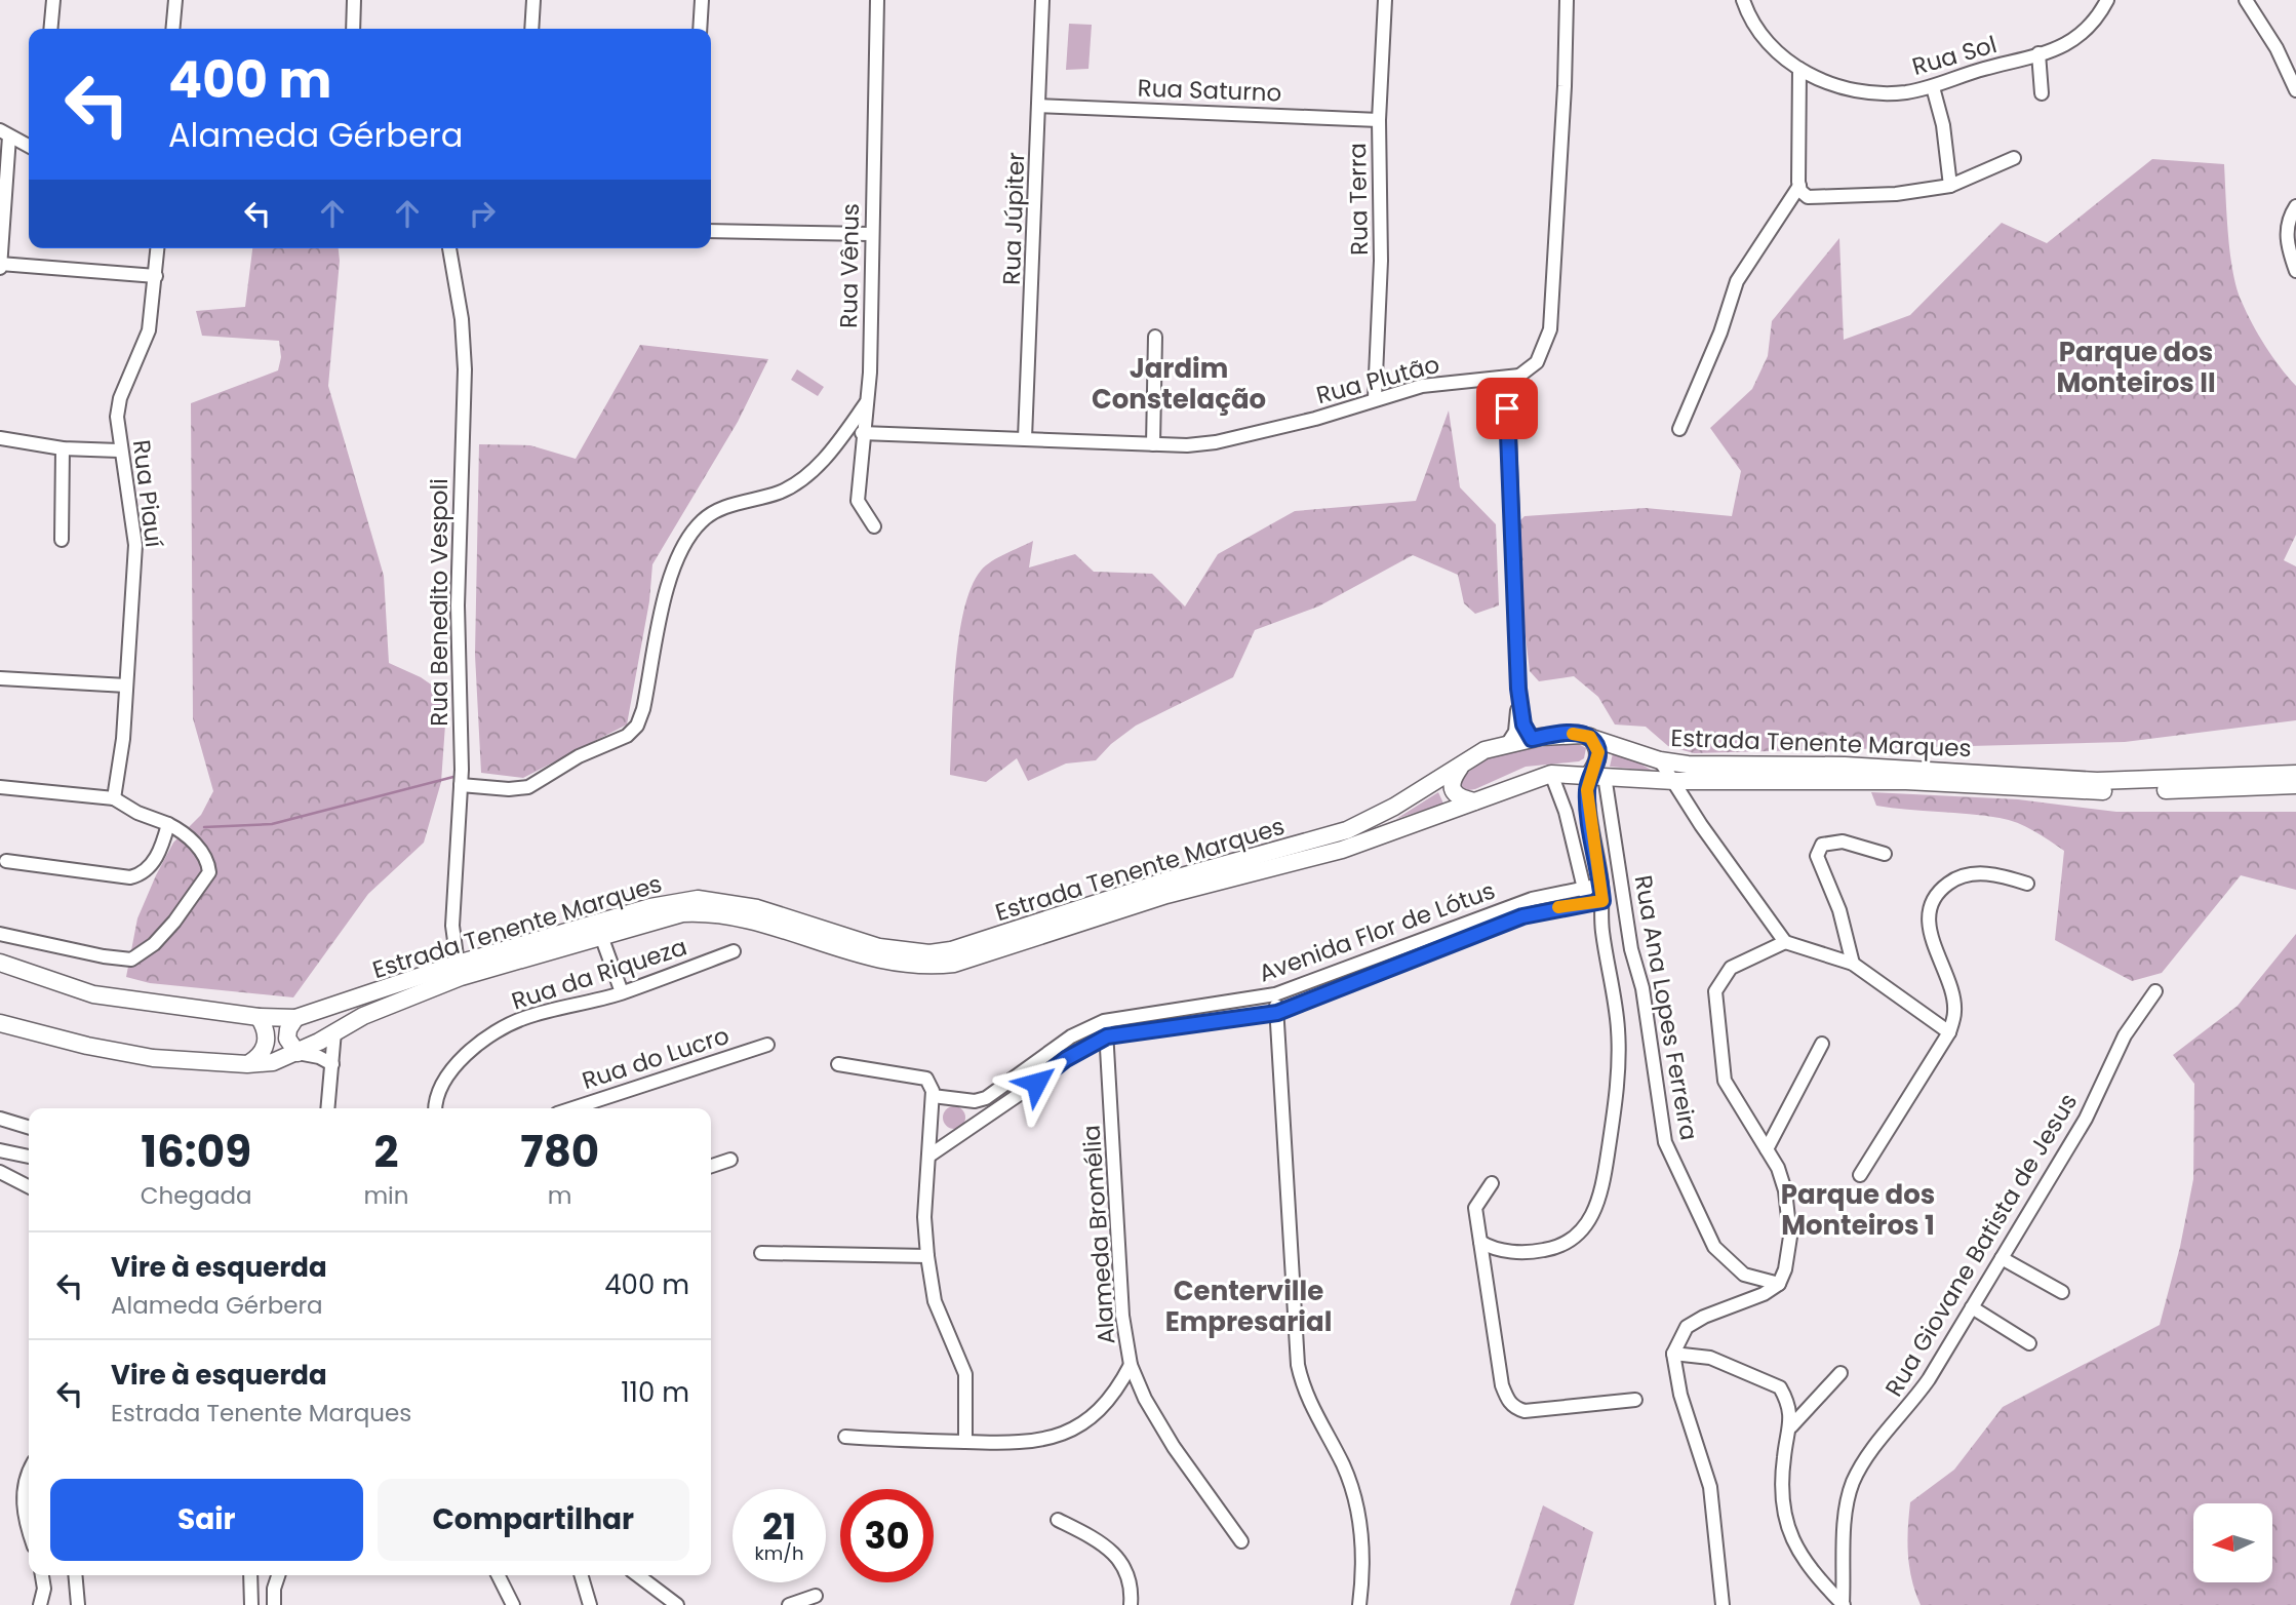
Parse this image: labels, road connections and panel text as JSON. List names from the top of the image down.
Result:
{
  "streets": {
    "main road": ["Estrada Tenente Marques"],
    "street": [
      "Rua Sol",
      "Rua Saturno",
      "Rua Terra",
      "Rua Júpiter",
      "Rua Vênus",
      "Rua Plutão",
      "Rua Piauí",
      "Rua Benedito Vespoli",
      "Avenida Flor de Lótus",
      "Rua da Riqueza",
      "Rua Ana Lopes Ferreira",
      "Rua do Lucro",
      "Alameda Bromélia",
      "Rua Giovane Batista de Jesus"
    ]
  },
  "crossings": [
    ["Rua Saturno", "Rua Terra"],
    ["Rua Saturno", "Rua Júpiter"],
    ["Rua Terra", "Rua Plutão"],
    ["Rua Júpiter", "Rua Plutão"],
    ["Rua Vênus", "Rua Plutão"],
    ["Rua Benedito Vespoli", "Estrada Tenente Marques"],
    ["Estrada Tenente Marques", "Rua Ana Lopes Ferreira"],
    ["Avenida Flor de Lótus", "Alameda Bromélia"]
  ],
  "districts": [
    "Parque dos Monteiros II",
    "Jardim Constelação",
    "Parque dos Monteiros 1",
    "Centerville Empresarial"
  ],
  "north": "left",
  "page": {
    "turn": ["400 m", "Alameda Gérbera"],
    "eta": [
      "16:09",
      "Chegada",
      "2",
      "min",
      "780",
      "m"
    ],
    "list": [
      {
        "name": "Vire à esquerda",
        "note": "Alameda Gérbera",
        "value": "400 m"
      },
      {
        "name": "Vire à esquerda",
        "note": "Estrada Tenente Marques",
        "value": "110 m"
      }
    ],
    "buttons": ["Sair", "Compartilhar"],
    "speed": "21 km/h",
    "limit": "30"
  }
}
